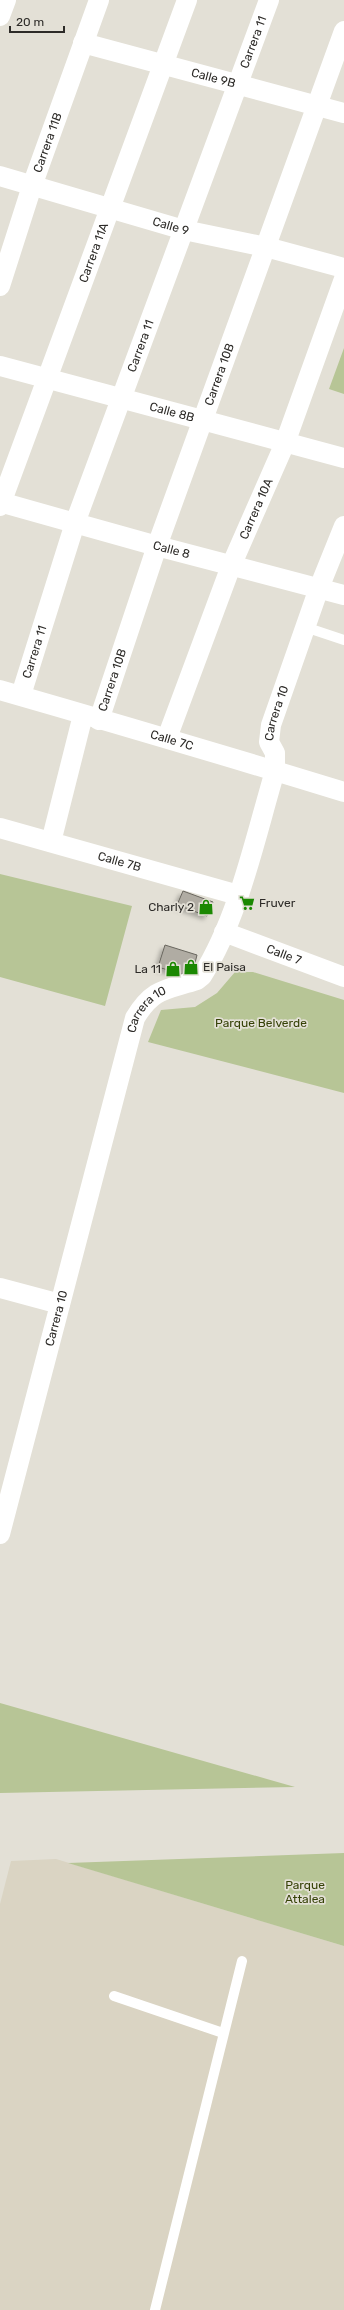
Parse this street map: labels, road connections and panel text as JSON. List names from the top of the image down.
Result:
{
  "streets": {
    "street": [
      "Carrera 11",
      "Calle 9B",
      "Carrera 11B",
      "Calle 9",
      "Carrera 11A",
      "Carrera 10B",
      "Calle 8B",
      "Carrera 10A",
      "Calle 8",
      "Carrera 10",
      "Calle 7C",
      "Calle 7B",
      "Calle 7"
    ]
  },
  "crossings": [
    ["Carrera 11", "Calle 9B"],
    ["Carrera 11", "Calle 9"],
    ["Carrera 11", "Calle 8B"],
    ["Carrera 11", "Calle 8"],
    ["Carrera 11", "Calle 7C"],
    ["Calle 9B", "Carrera 11B"],
    ["Calle 9B", "Carrera 11A"],
    ["Calle 9B", "Carrera 10B"],
    ["Carrera 11B", "Calle 9"],
    ["Calle 9", "Carrera 11A"],
    ["Calle 9", "Carrera 10B"],
    ["Carrera 11A", "Calle 8B"],
    ["Carrera 11A", "Calle 8"],
    ["Carrera 10B", "Calle 8B"],
    ["Carrera 10B", "Calle 8"],
    ["Carrera 10B", "Calle 7C"],
    ["Carrera 10B", "Calle 7B"],
    ["Calle 8B", "Carrera 10A"],
    ["Carrera 10A", "Calle 8"],
    ["Carrera 10A", "Calle 7C"],
    ["Calle 8", "Carrera 10"],
    ["Carrera 10", "Calle 7C"],
    ["Carrera 10", "Calle 7B"],
    ["Carrera 10", "Calle 7"]
  ],
  "parks": ["Parque Belverde", "Parque Attalea"],
  "places": {
    "supermarket": ["Fruver"],
    "shop": ["Charly 2", "El Paisa", "La 11"]
  },
  "scale_bar": "20 m"
}
